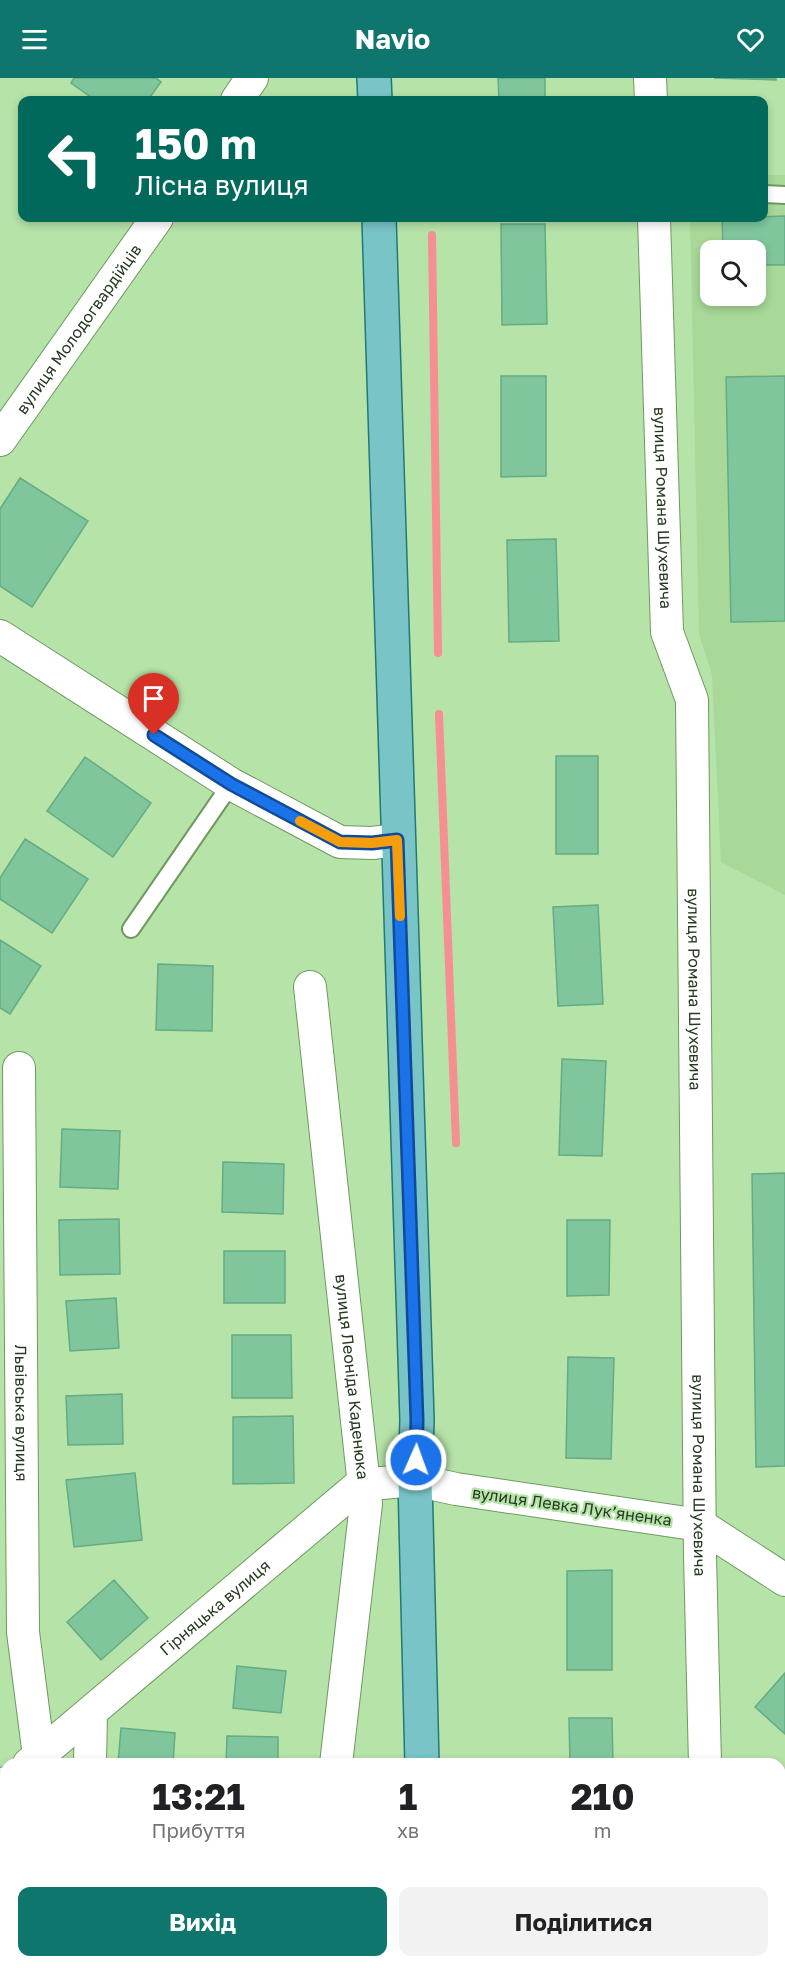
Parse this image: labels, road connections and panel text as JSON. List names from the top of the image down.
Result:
{
  "streets": {
    "street": [
      "вулиця Молодогвардійців",
      "вулиця Романа Шухевича",
      "вулиця Леоніда Каденюка",
      "Львівська вулиця",
      "вулиця Левка Лукʼяненка",
      "Гірняцька вулиця"
    ]
  },
  "crossings": [
    ["вулиця Романа Шухевича", "вулиця Левка Лукʼяненка"],
    ["вулиця Леоніда Каденюка", "Гірняцька вулиця"],
    ["вулиця Левка Лукʼяненка", "Гірняцька вулиця"]
  ],
  "page": {
    "header": "Navio",
    "turn": ["150 m", "Лісна вулиця"],
    "eta": [
      "13:21",
      "Прибуття",
      "1",
      "хв",
      "210",
      "m"
    ],
    "buttons": ["Вихід", "Поділитися"]
  }
}
